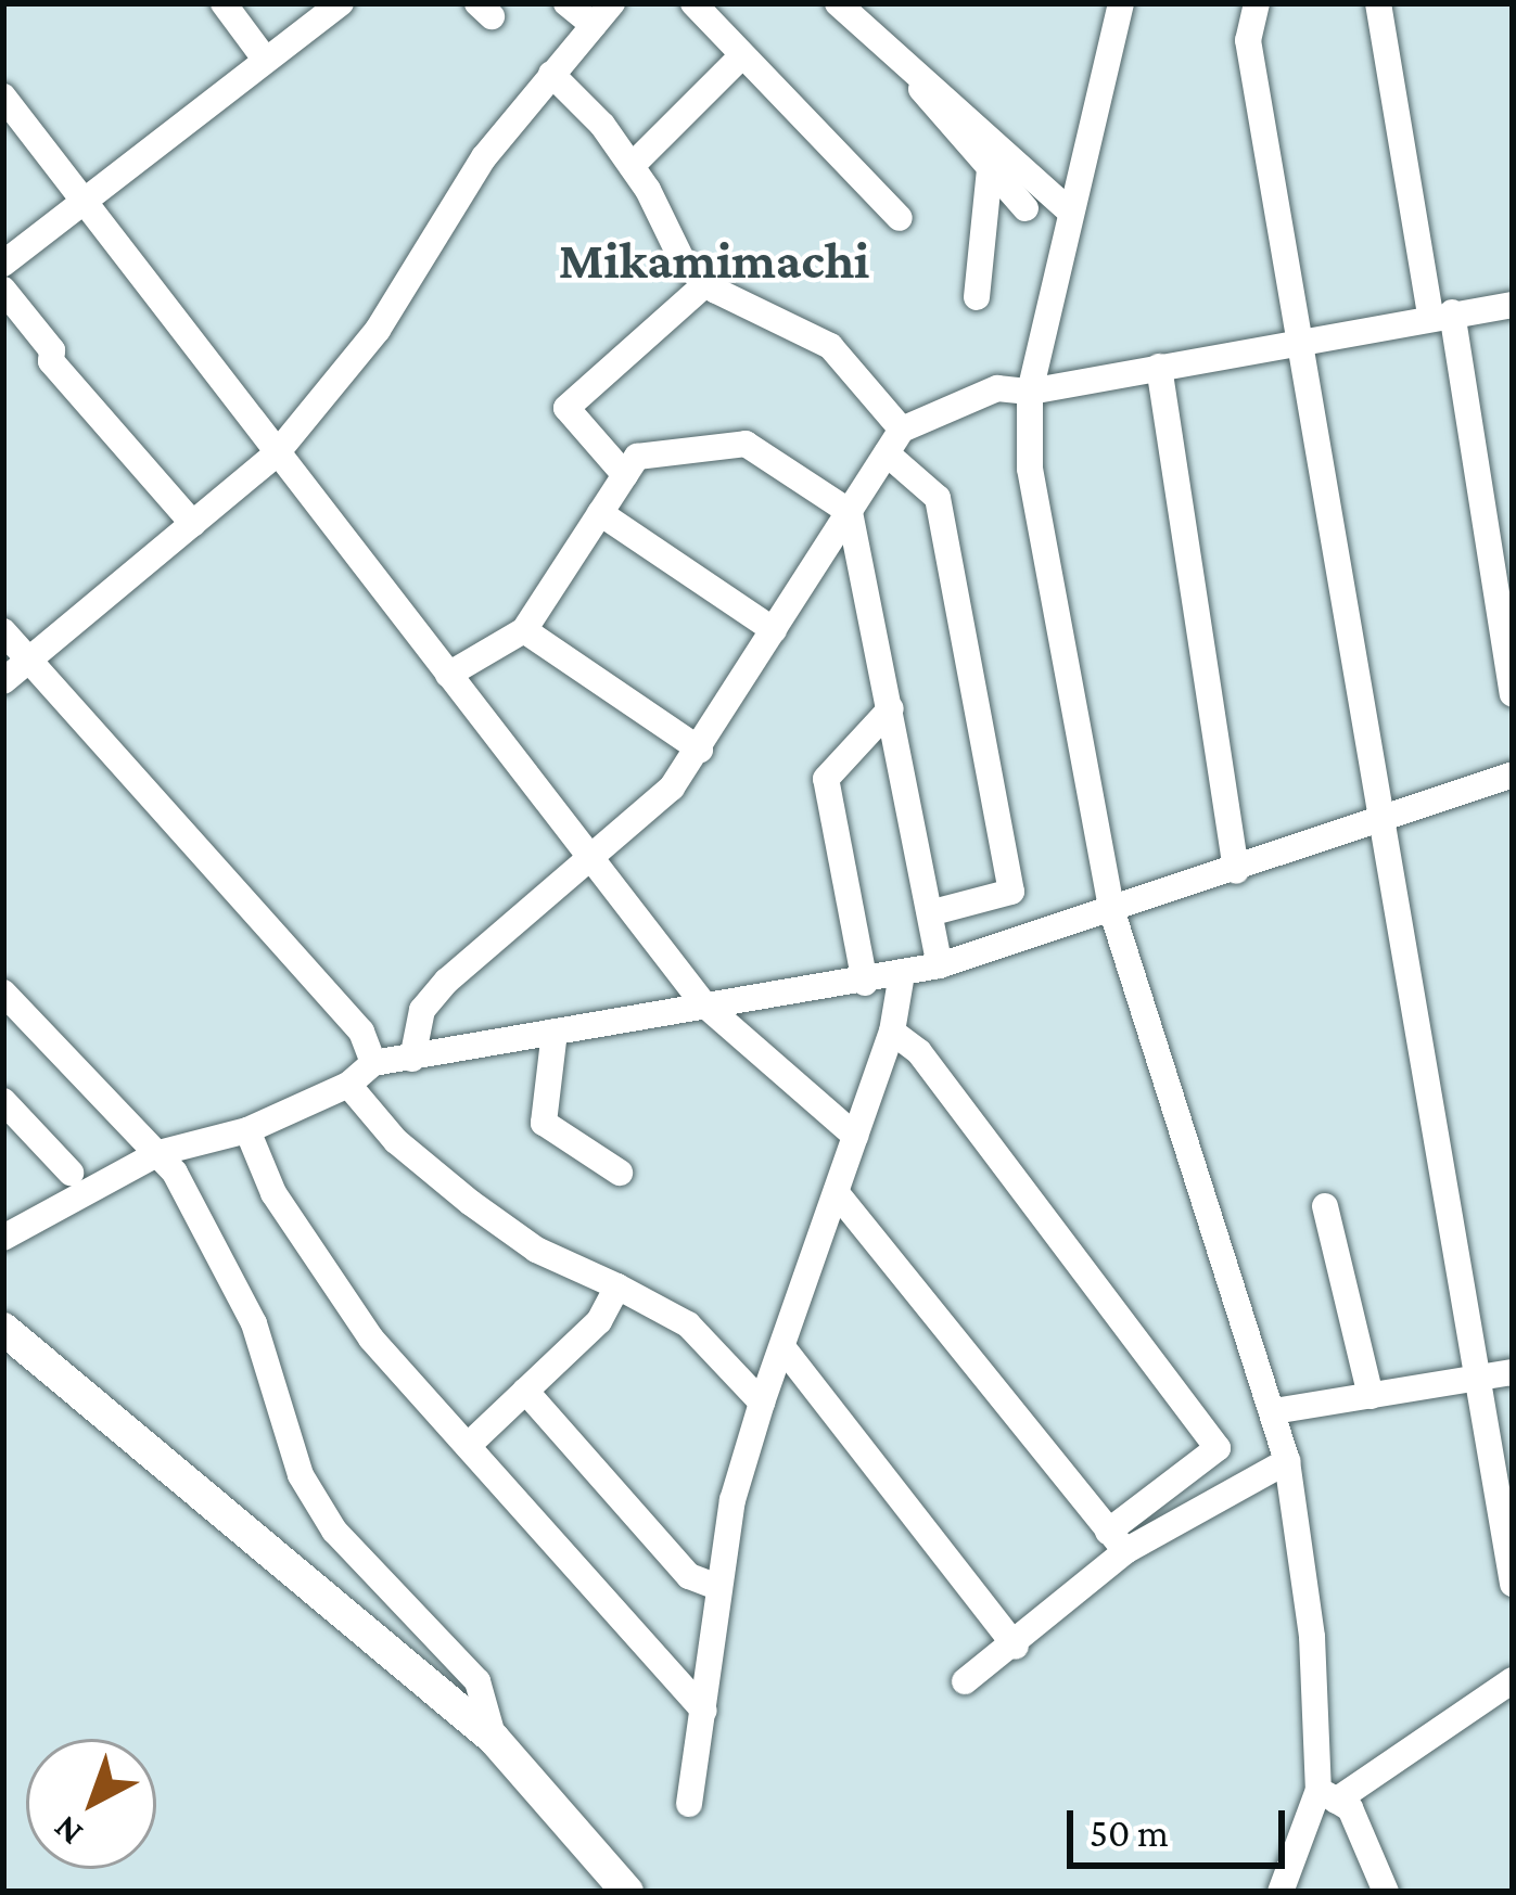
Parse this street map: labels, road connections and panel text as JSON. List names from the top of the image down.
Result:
{
  "districts": ["Mikamimachi"],
  "scale_bar": "50 m",
  "north": "bottom left"
}
